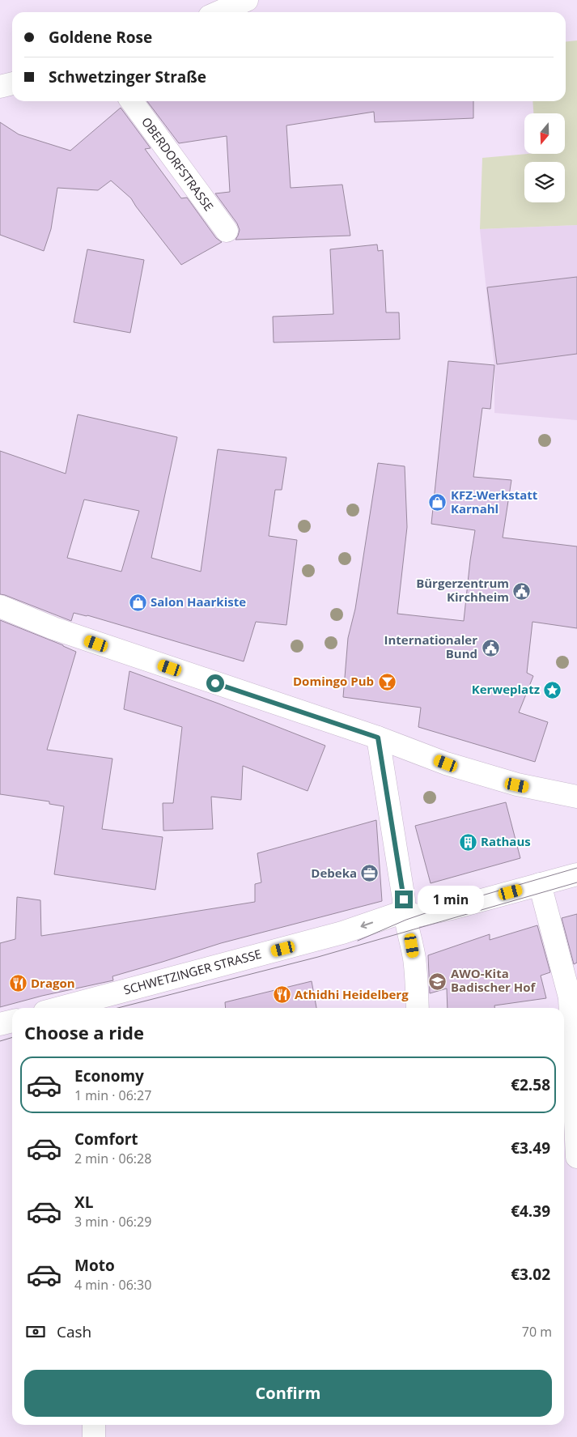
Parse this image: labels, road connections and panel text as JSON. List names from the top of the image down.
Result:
{
  "streets": {
    "street": ["OBERDORFSTRASSE", "SCHWETZINGER STRASSE"]
  },
  "one_way": ["SCHWETZINGER STRASSE"],
  "places": {
    "shop": ["KFZ-Werkstatt Karnahl", "Salon Haarkiste"],
    "public building": ["Bürgerzentrum Kirchheim", "Internationaler Bund"],
    "bar": ["Domingo Pub"],
    "place": ["Kerweplatz"],
    "building": ["Rathaus"],
    "office": ["Debeka"],
    "school or university": ["AWO-Kita Badischer Hof"],
    "restaurant": ["Dragon", "Athidhi Heidelberg"]
  },
  "north": "bottom",
  "page": {
    "banner": ["Goldene Rose", "Schwetzinger Straße"],
    "bubble": "1 min",
    "heading": "Choose a ride",
    "list": [
      {
        "name": "Economy",
        "note": "1 min · 06:27",
        "value": "€2.58"
      },
      {
        "name": "Comfort",
        "note": "2 min · 06:28",
        "value": "€3.49"
      },
      {
        "name": "XL",
        "note": "3 min · 06:29",
        "value": "€4.39"
      },
      {
        "name": "Moto",
        "note": "4 min · 06:30",
        "value": "€3.02"
      }
    ],
    "pay": ["Cash", "70 m"],
    "buttons": "Confirm"
  }
}
